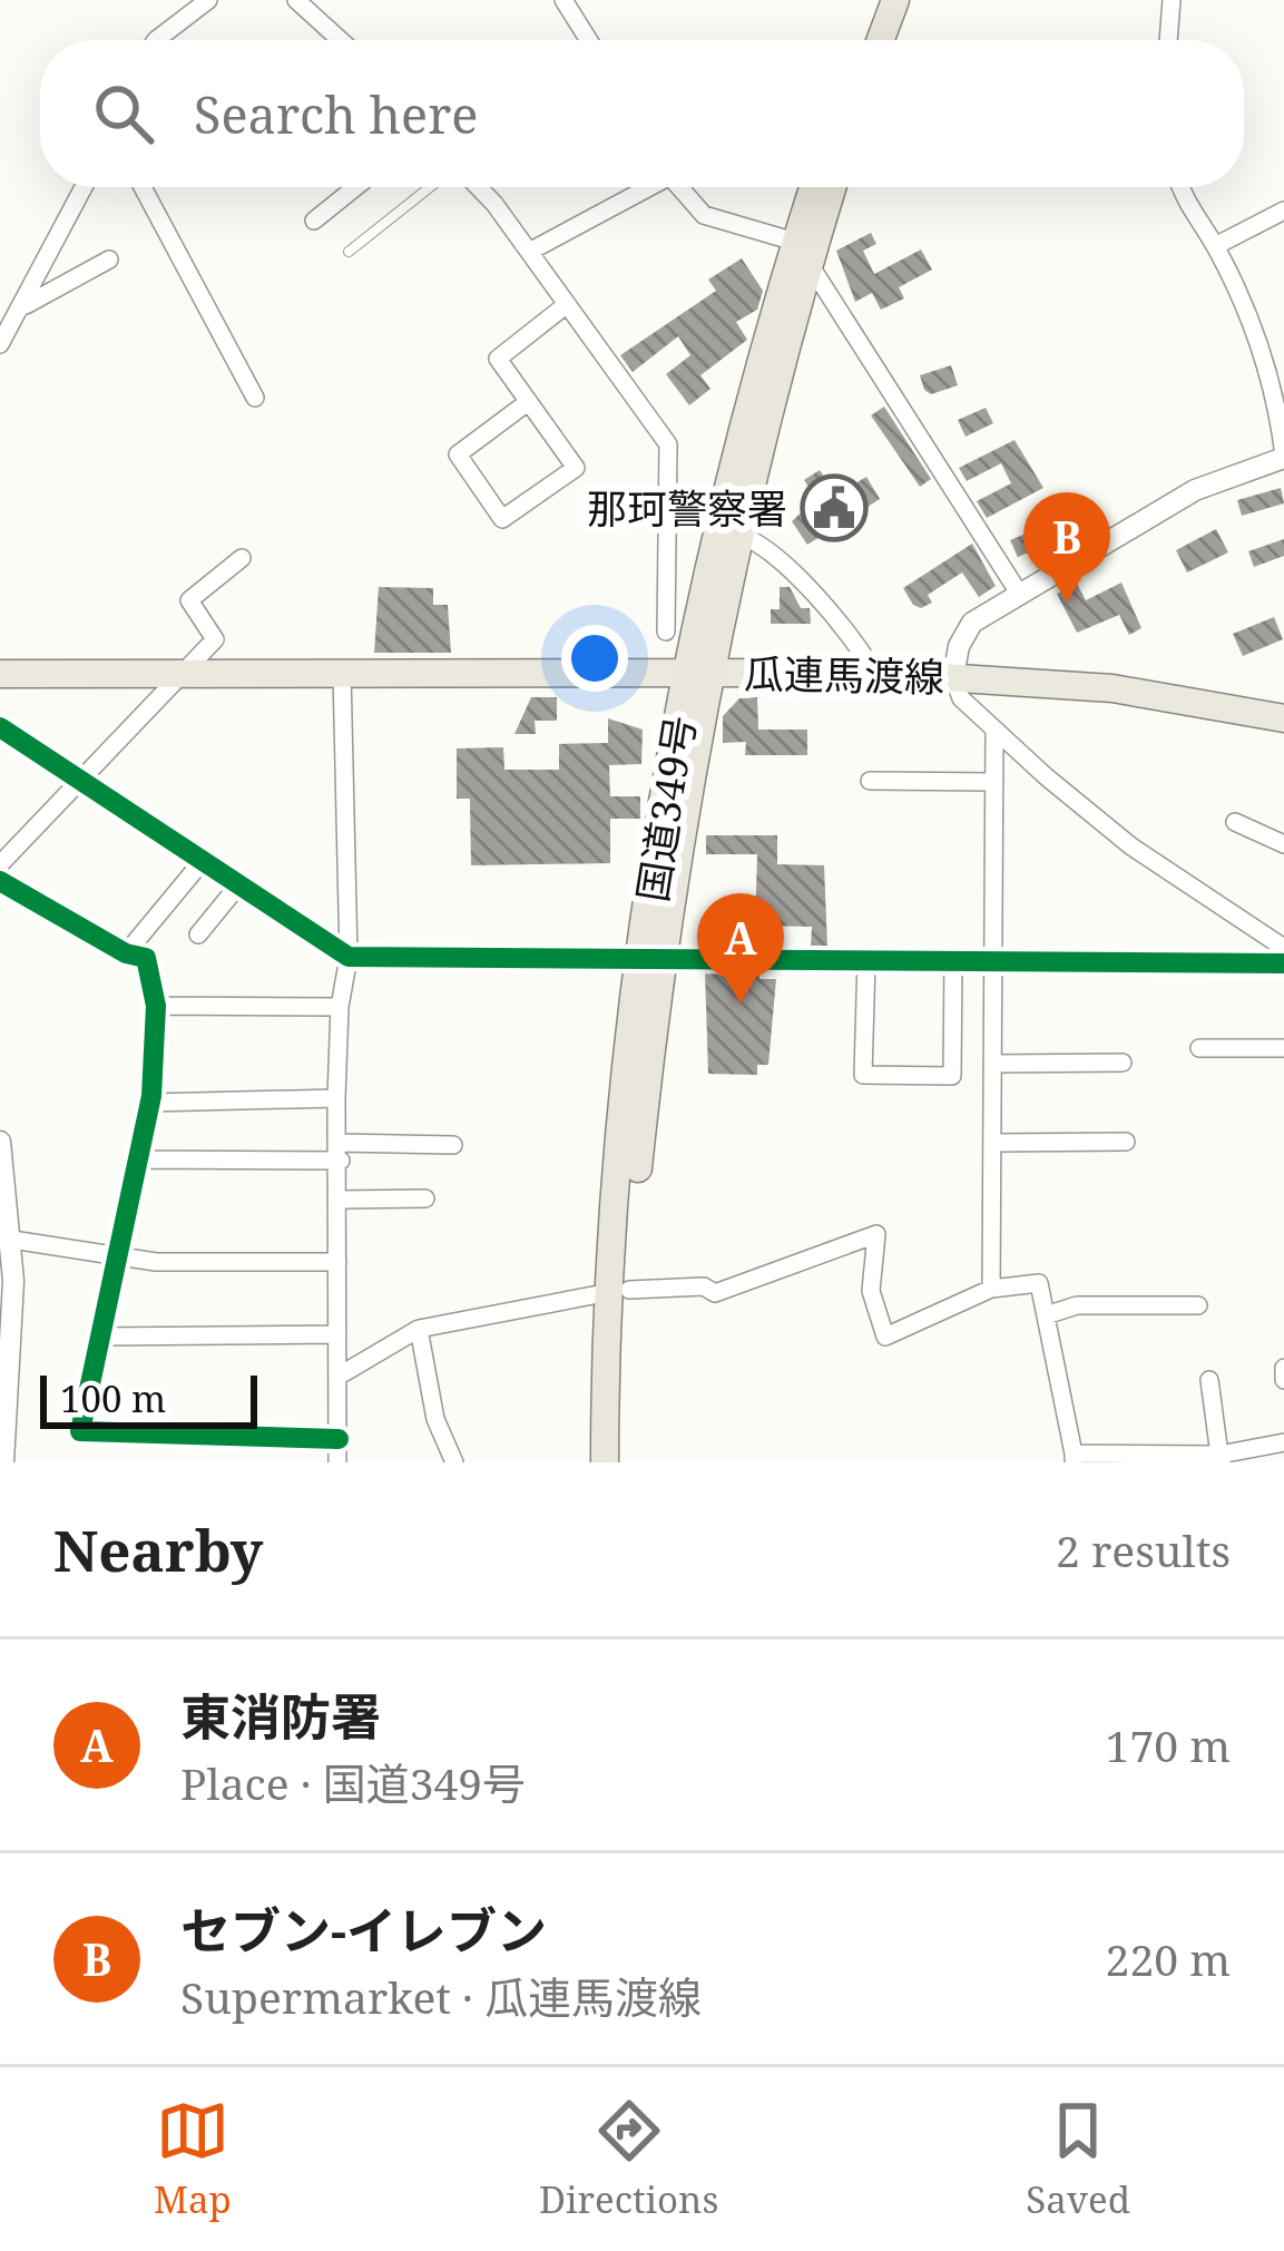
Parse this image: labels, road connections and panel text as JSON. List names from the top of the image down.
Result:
{
  "streets": {
    "highway": ["国道349号"],
    "main road": ["瓜連馬渡線"]
  },
  "crossings": [
    ["瓜連馬渡線", "国道349号"]
  ],
  "places": {
    "public building": ["那珂警察署"]
  },
  "scale_bar": "100 m",
  "page": {
    "search": "Search here",
    "pins": ["B", "A"],
    "scale": "100 m",
    "heading": ["Nearby", "2 results"],
    "list": [
      {
        "mark": "A",
        "name": "東消防署",
        "note": "Place · 国道349号",
        "value": "170 m"
      },
      {
        "mark": "B",
        "name": "セブン-イレブン",
        "note": "Supermarket · 瓜連馬渡線",
        "value": "220 m"
      }
    ],
    "nav": ["Map", "Directions", "Saved"]
  }
}
